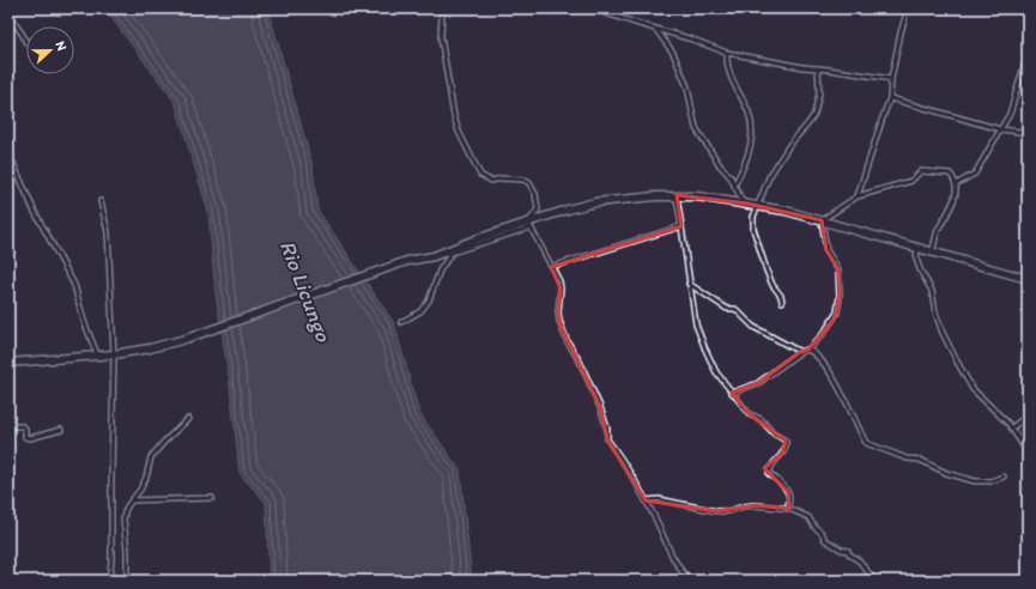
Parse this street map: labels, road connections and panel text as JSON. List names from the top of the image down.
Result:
{
  "water": ["Rio Licungo"],
  "north": "right"
}
